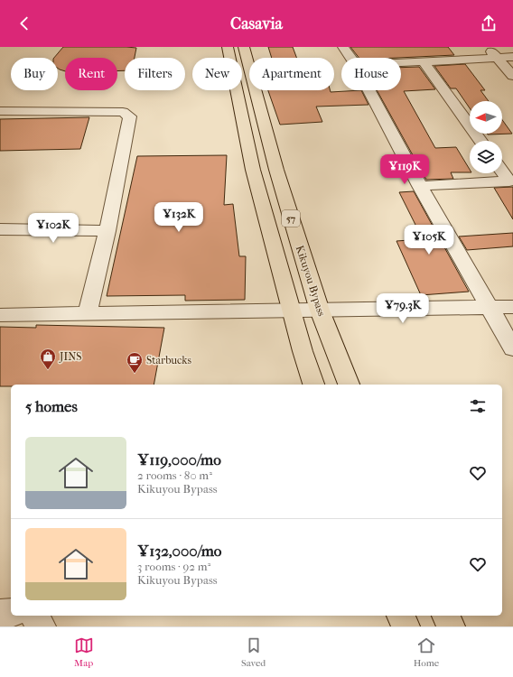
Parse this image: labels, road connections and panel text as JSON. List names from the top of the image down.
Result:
{
  "streets": {
    "highway": ["57", "Kikuyou Bypass"]
  },
  "places": {
    "shop": ["JINS"],
    "cafe": ["Starbucks"]
  },
  "north": "left",
  "page": {
    "header": "Casavia",
    "chip": [
      "Buy",
      "Rent",
      "Filters",
      "New",
      "Apartment",
      "House"
    ],
    "price": [
      "¥119K",
      "¥132K",
      "¥102K",
      "¥105K",
      "¥79.3K"
    ],
    "heading": "5 homes",
    "list": [
      {
        "name": "¥119,000/mo",
        "note": "2 rooms · 80 m² · Kikuyou Bypass"
      },
      {
        "name": "¥132,000/mo",
        "note": "3 rooms · 92 m² · Kikuyou Bypass"
      }
    ],
    "tabs": ["Map", "Saved", "Home"]
  }
}
